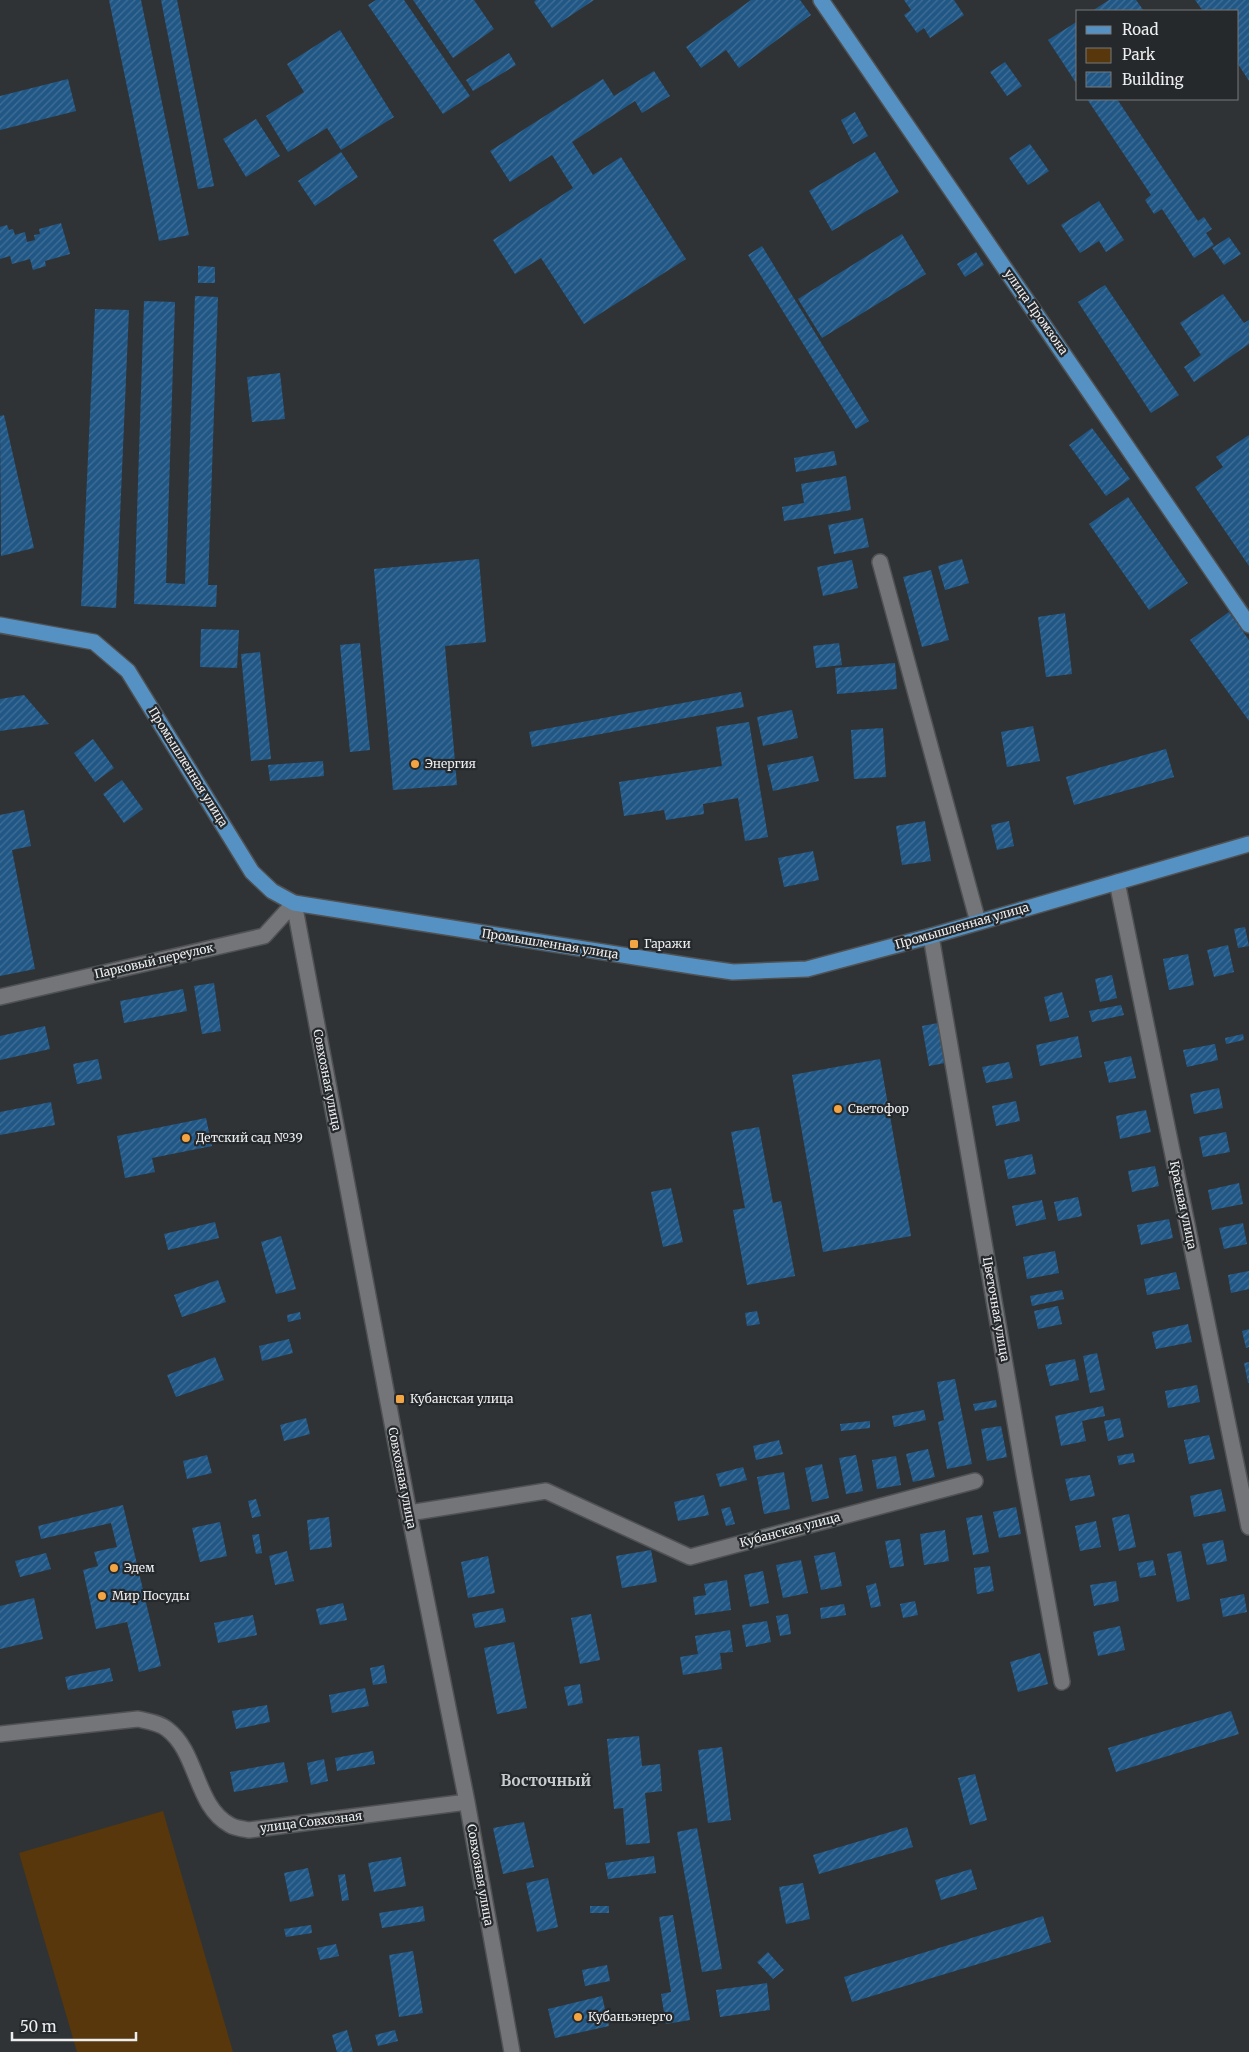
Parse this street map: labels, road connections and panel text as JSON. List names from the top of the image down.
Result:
{
  "streets": {
    "main road": ["улица Промзона", "Промышленная улица"],
    "street": [
      "Парковый переулок",
      "Совхозная улица",
      "Красная улица",
      "Цветочная улица",
      "Кубанская улица",
      "улица Совхозная"
    ]
  },
  "crossings": [
    ["Промышленная улица", "Парковый переулок"],
    ["Промышленная улица", "Совхозная улица"],
    ["Промышленная улица", "Красная улица"],
    ["Промышленная улица", "Цветочная улица"],
    ["Парковый переулок", "Совхозная улица"],
    ["Совхозная улица", "Кубанская улица"],
    ["Совхозная улица", "улица Совхозная"]
  ],
  "districts": ["Восточный"],
  "places": {
    "other": [
      "Энергия",
      "Светофор",
      "Детский сад №39",
      "Эдем",
      "Мир Посуды",
      "Кубаньэнерго"
    ],
    "transit": ["Гаражи", "Кубанская улица"]
  },
  "legend": ["Road", "Park", "Building"],
  "scale_bar": "50 m"
}
